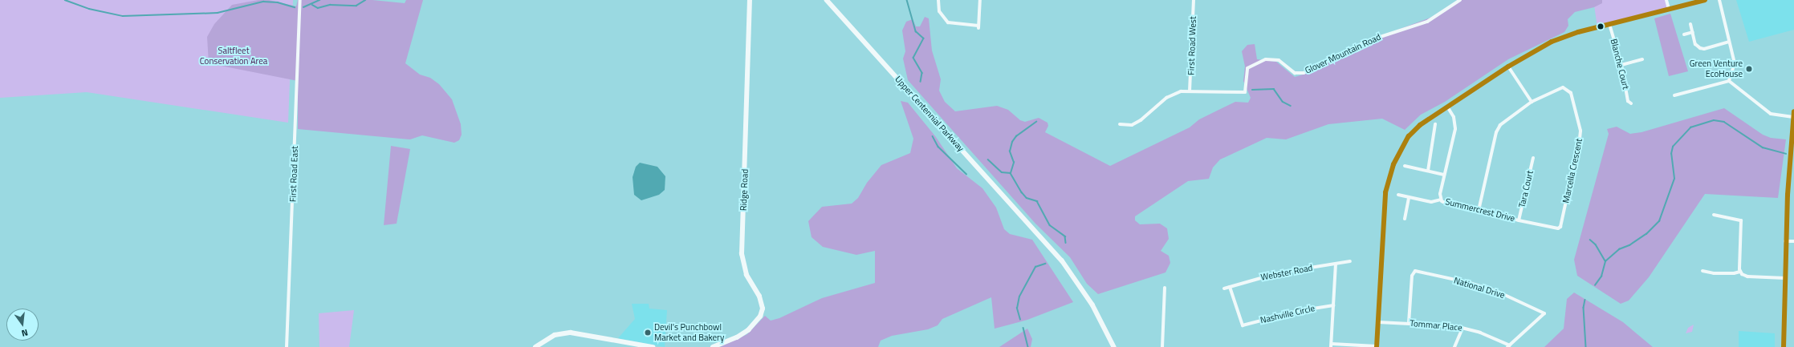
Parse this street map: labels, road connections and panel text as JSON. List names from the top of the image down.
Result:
{
  "streets": {
    "main road": ["Upper Centennial Parkway", "Ridge Road"],
    "street": [
      "First Road West",
      "Glover Mountain Road",
      "Blanche Court",
      "Marcella Crescent",
      "First Road East",
      "Tara Court",
      "Summercrest Drive",
      "Webster Road",
      "National Drive",
      "Nashville Circle",
      "Tommar Place"
    ]
  },
  "crossings": [
    ["First Road West", "Glover Mountain Road"],
    ["Marcella Crescent", "Summercrest Drive"],
    ["Tara Court", "Summercrest Drive"],
    ["Webster Road", "Nashville Circle"],
    ["National Drive", "Tommar Place"]
  ],
  "parks": ["Saltfleet Conservation Area"],
  "places": ["Green Venture EcoHouse", "Devil's Punchbowl Market and Bakery"],
  "north": "bottom"
}
